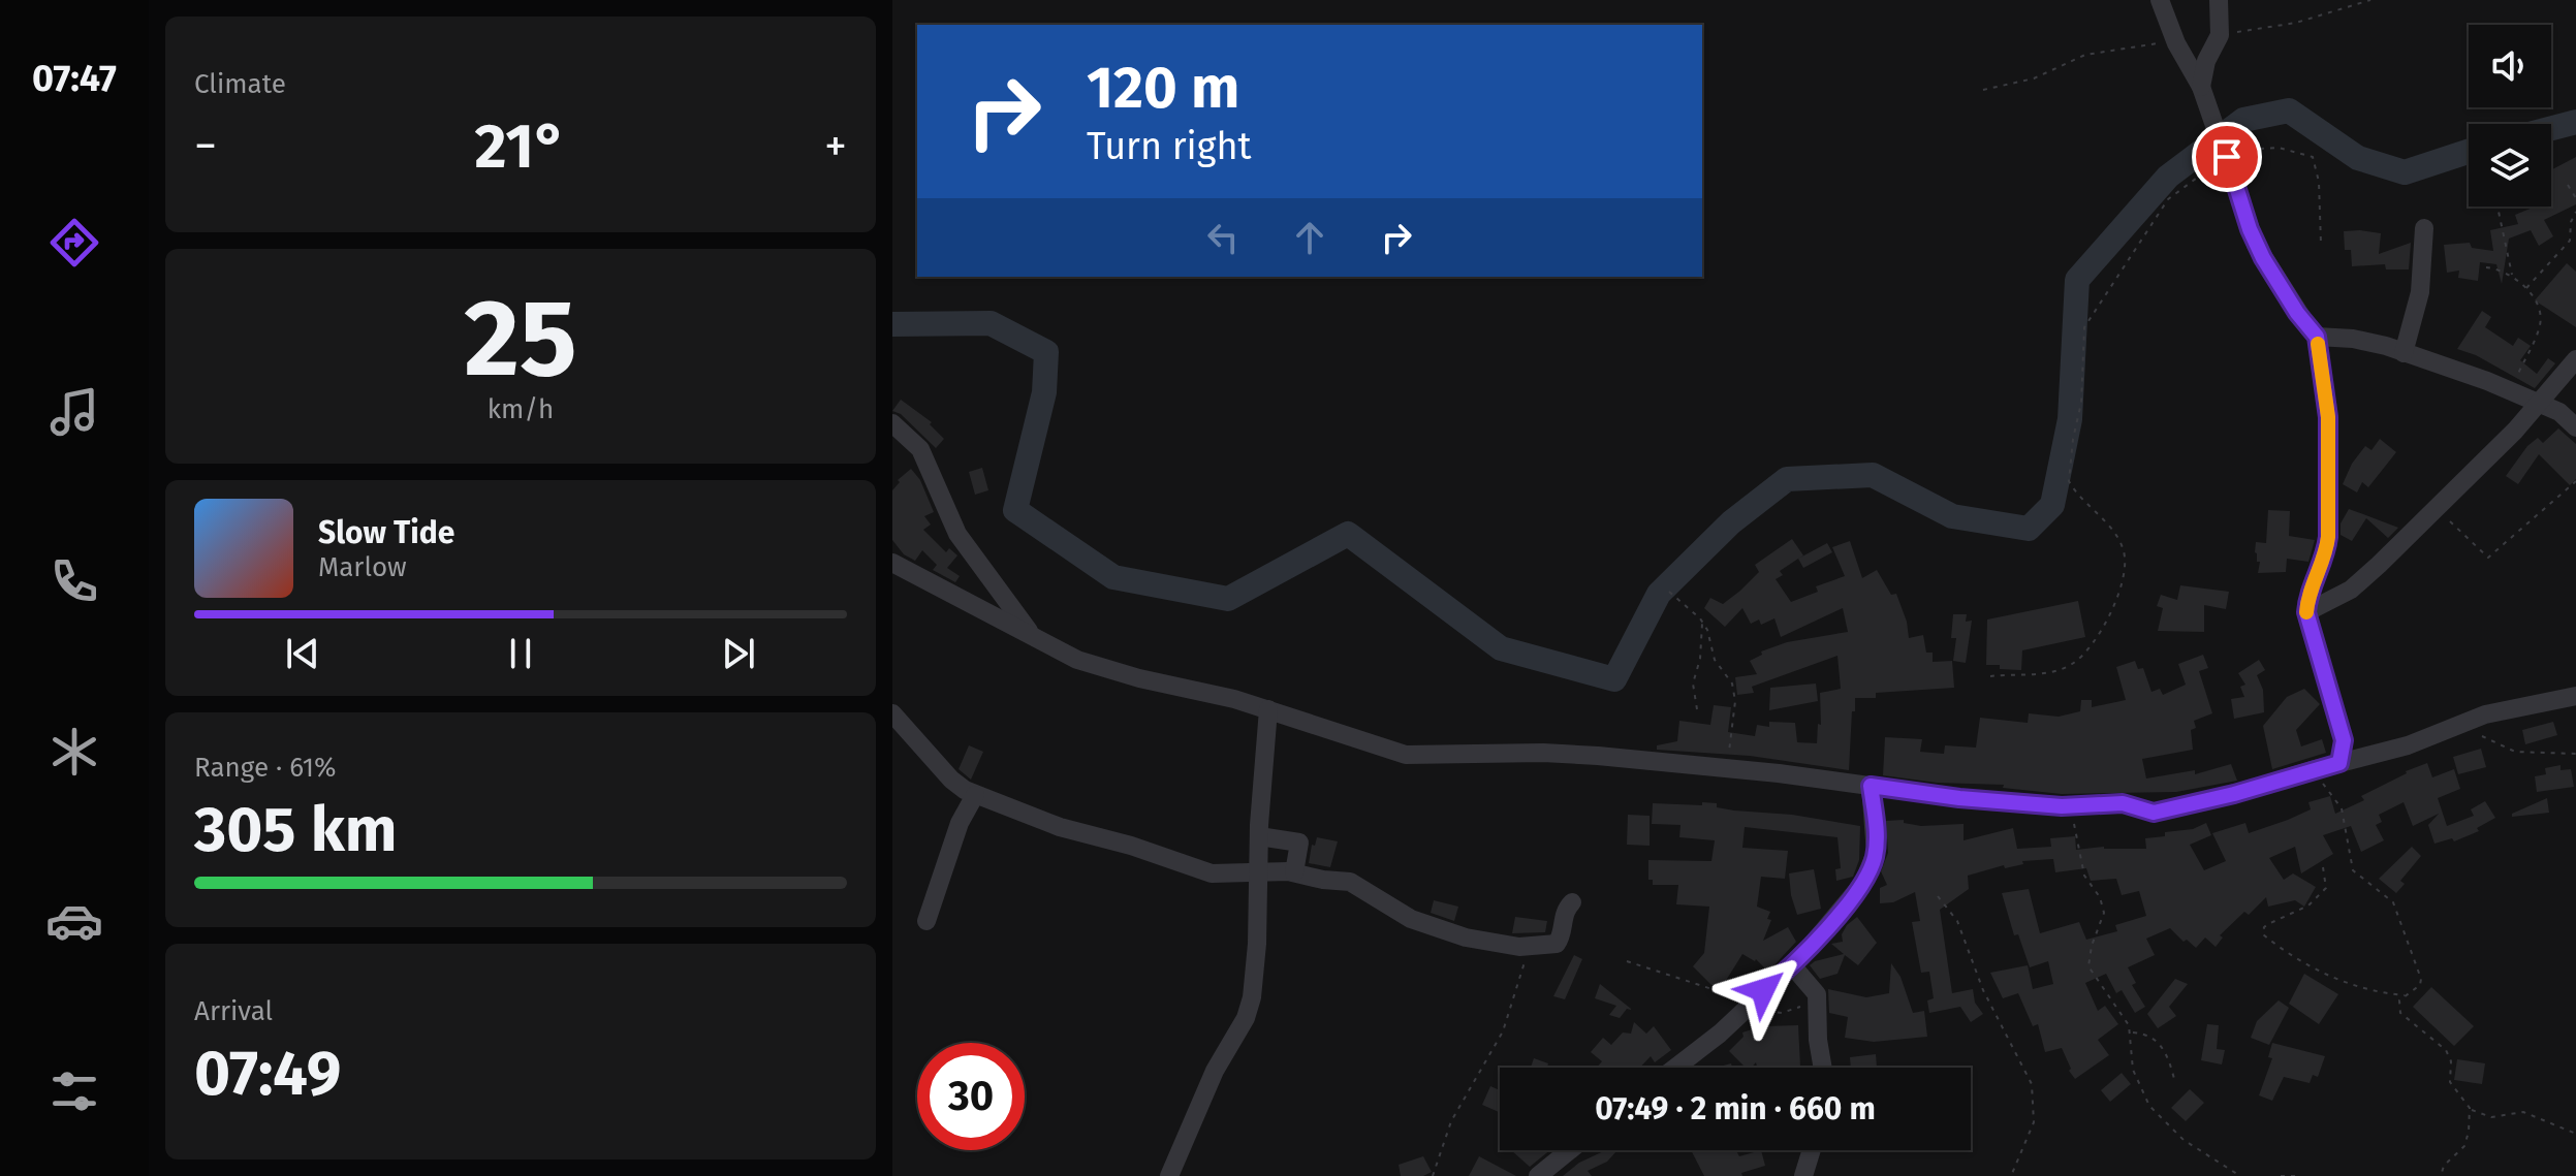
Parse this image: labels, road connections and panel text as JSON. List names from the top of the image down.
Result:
{
  "page": {
    "tabs": "07:47",
    "tile": [
      "Climate",
      ["25", "km/h"],
      ["Range · 61%", "305 km"],
      ["Arrival", "07:49"]
    ],
    "turn": ["120 m", "Turn right"],
    "heat": ["−", "21°", "+"],
    "song": ["Slow Tide", "Marlow"],
    "limit": "30",
    "trip": "07:49 · 2 min · 660 m"
  }
}
